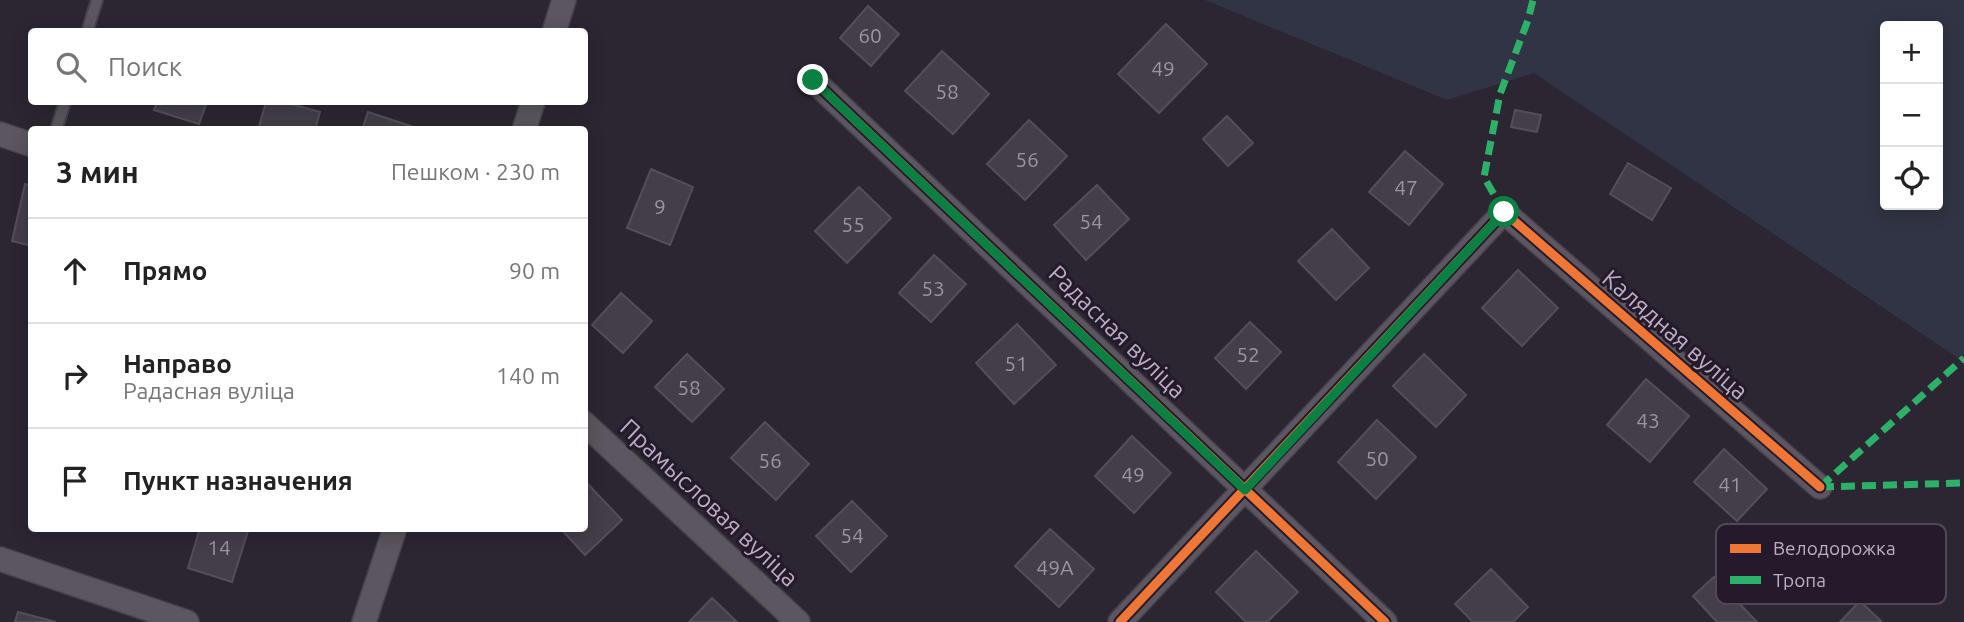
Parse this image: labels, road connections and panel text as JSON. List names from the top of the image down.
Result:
{
  "streets": {
    "street": ["Радасная вуліца", "Калядная вуліца", "Прамысловая вуліца"]
  },
  "crossings": [
    ["Радасная вуліца", "Калядная вуліца"]
  ],
  "house_numbers": [
    "60",
    "49",
    "58",
    "56",
    "47",
    "9",
    "54",
    "55",
    "53",
    "52",
    "51",
    "58",
    "43",
    "50",
    "56",
    "49",
    "41",
    "54",
    "14",
    "49А"
  ],
  "legend": ["Велодорожка", "Тропа"],
  "page": {
    "map_buttons": ["+", "−"],
    "search": "Поиск",
    "heading": ["3 мин", "Пешком · 230 m"],
    "list": [
      ["Прямо", "90 m"],
      ["Направо", "Радасная вуліца", "140 m"],
      "Пункт назначения"
    ]
  }
}
